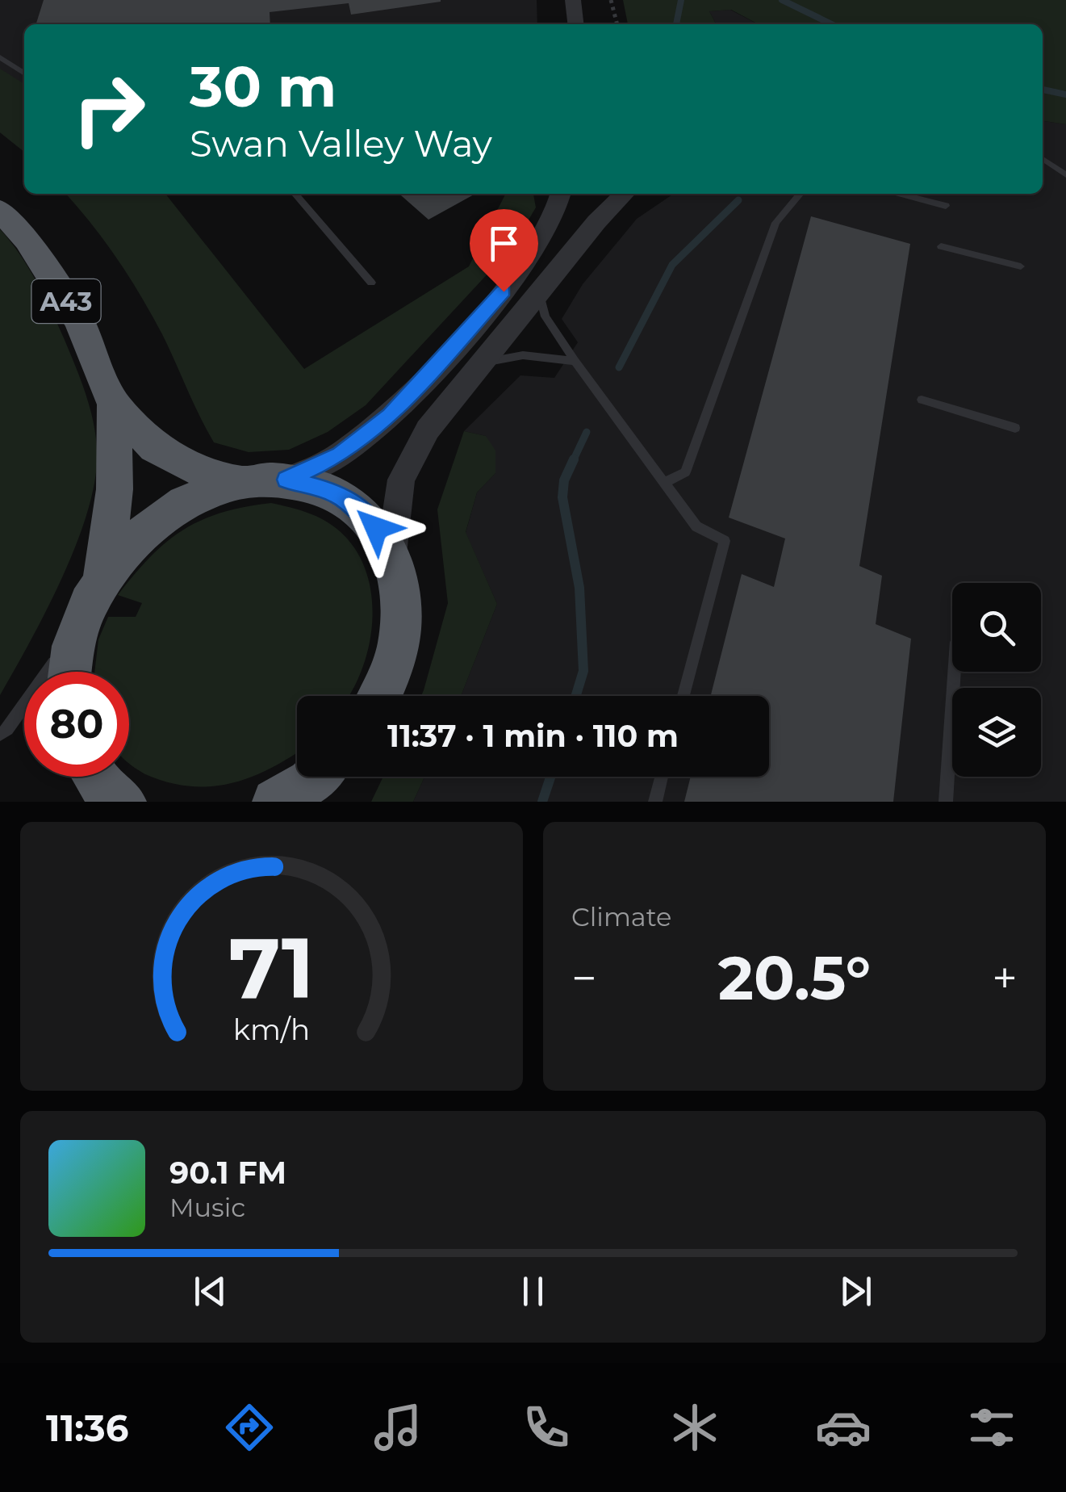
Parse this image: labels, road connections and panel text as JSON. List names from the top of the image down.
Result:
{
  "streets": {
    "highway": ["A43"]
  },
  "page": {
    "turn": ["30 m", "Swan Valley Way"],
    "limit": "80",
    "trip": "11:37 · 1 min · 110 m",
    "tile": "Climate",
    "heat": ["−", "20.5°", "+"],
    "song": ["90.1 FM", "Music"],
    "tabs": "11:36",
    "gauge": ["71", "km/h"]
  }
}
